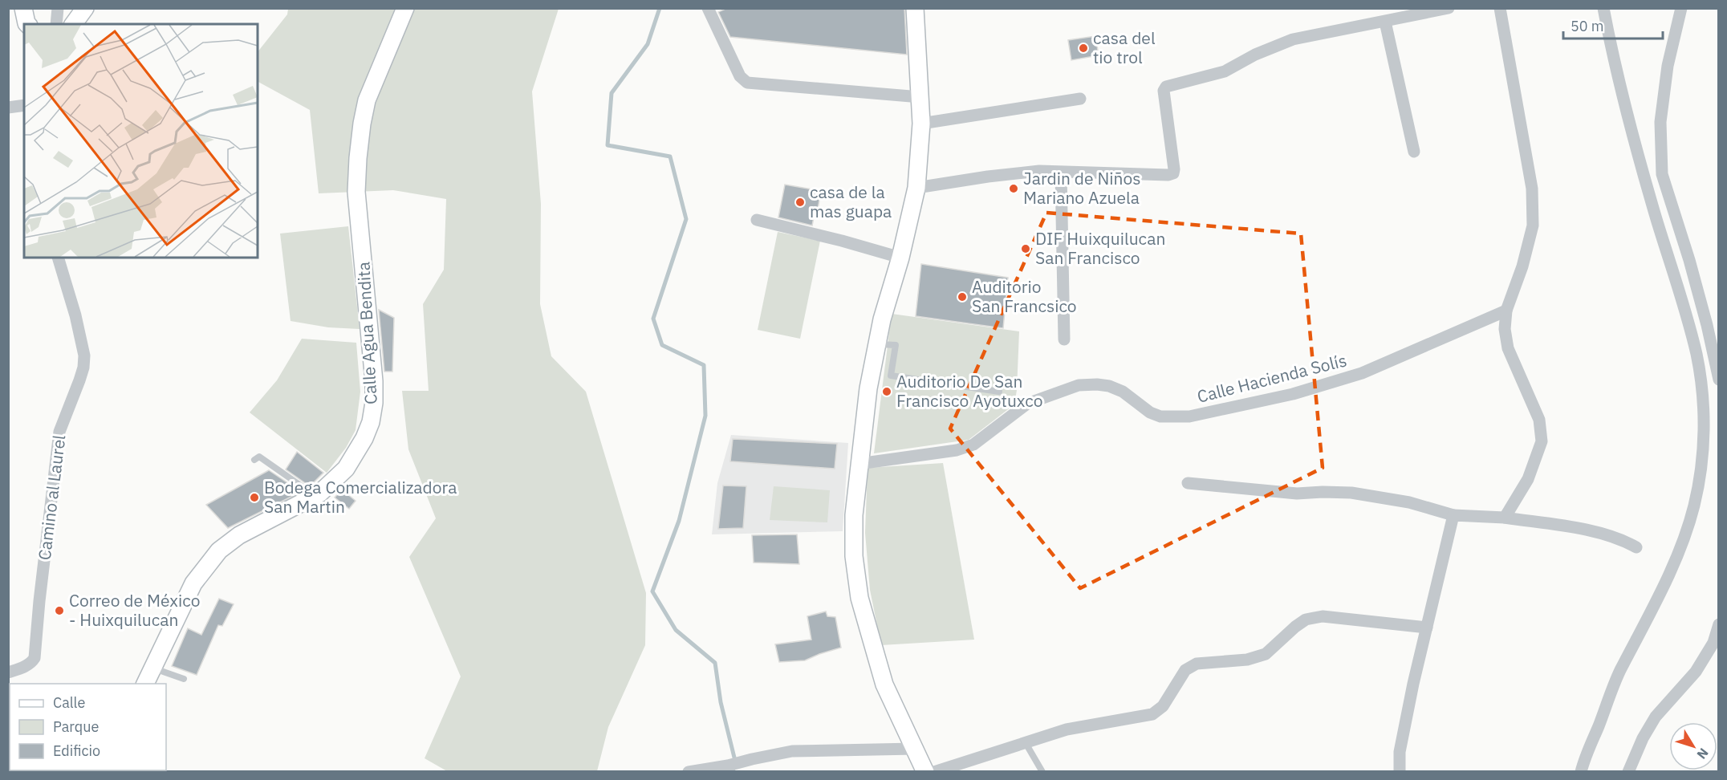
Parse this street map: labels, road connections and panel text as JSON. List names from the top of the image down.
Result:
{
  "streets": {
    "main road": ["Calle Agua Bendita"],
    "street": ["Calle Hacienda Solís", "Camino al Laurel"]
  },
  "places": [
    "casa del tio trol",
    "Jardin de Niños Mariano Azuela",
    "casa de la mas guapa",
    "DIF Huixquilucan San Francisco",
    "Auditorio San Francsico",
    "Auditorio De San Francisco Ayotuxco",
    "Bodega Comercializadora San Martin",
    "Correo de México - Huixquilucan"
  ],
  "legend": ["Calle", "Parque", "Edificio"],
  "scale_bar": "50 m",
  "north": "bottom right"
}
